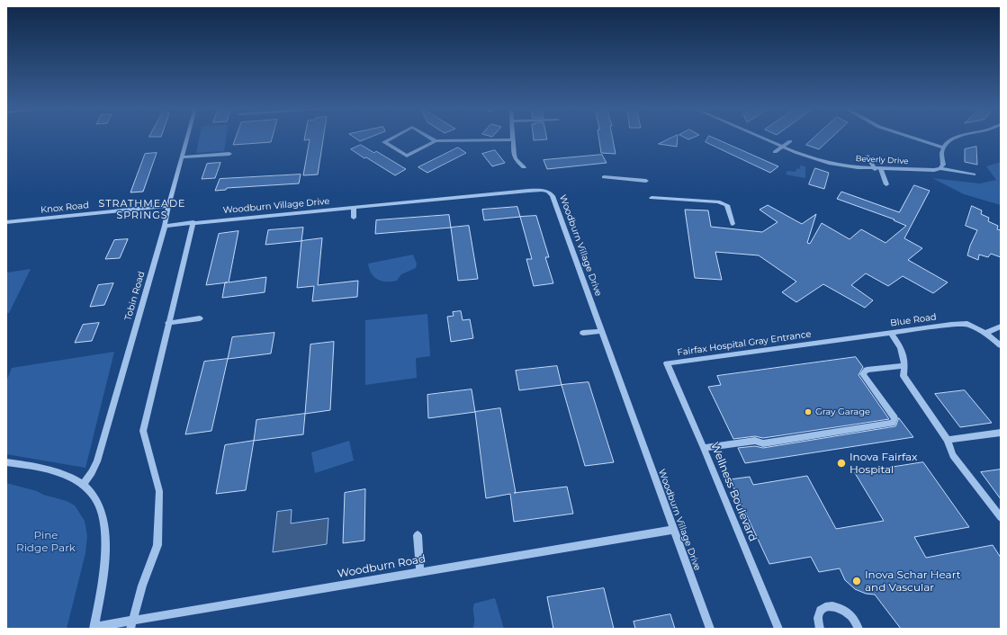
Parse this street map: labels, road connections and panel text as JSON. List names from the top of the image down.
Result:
{
  "streets": {
    "street": [
      "Beverly Drive",
      "Woodburn Village Drive",
      "Knox Road",
      "Tobin Road",
      "Blue Road",
      "Fairfax Hospital Gray Entrance",
      "Wellness Boulevard",
      "Woodburn Road"
    ]
  },
  "crossings": [
    ["Woodburn Village Drive", "Tobin Road"],
    ["Woodburn Village Drive", "Woodburn Road"],
    ["Knox Road", "Tobin Road"],
    ["Tobin Road", "Woodburn Road"],
    ["Blue Road", "Fairfax Hospital Gray Entrance"],
    ["Fairfax Hospital Gray Entrance", "Wellness Boulevard"]
  ],
  "districts": ["STRATHMEADE SPRINGS"],
  "parks": ["Pine Ridge Park"],
  "places": ["Gray Garage", "Inova Fairfax Hospital", "Inova Schar Heart and Vascular"]
}
